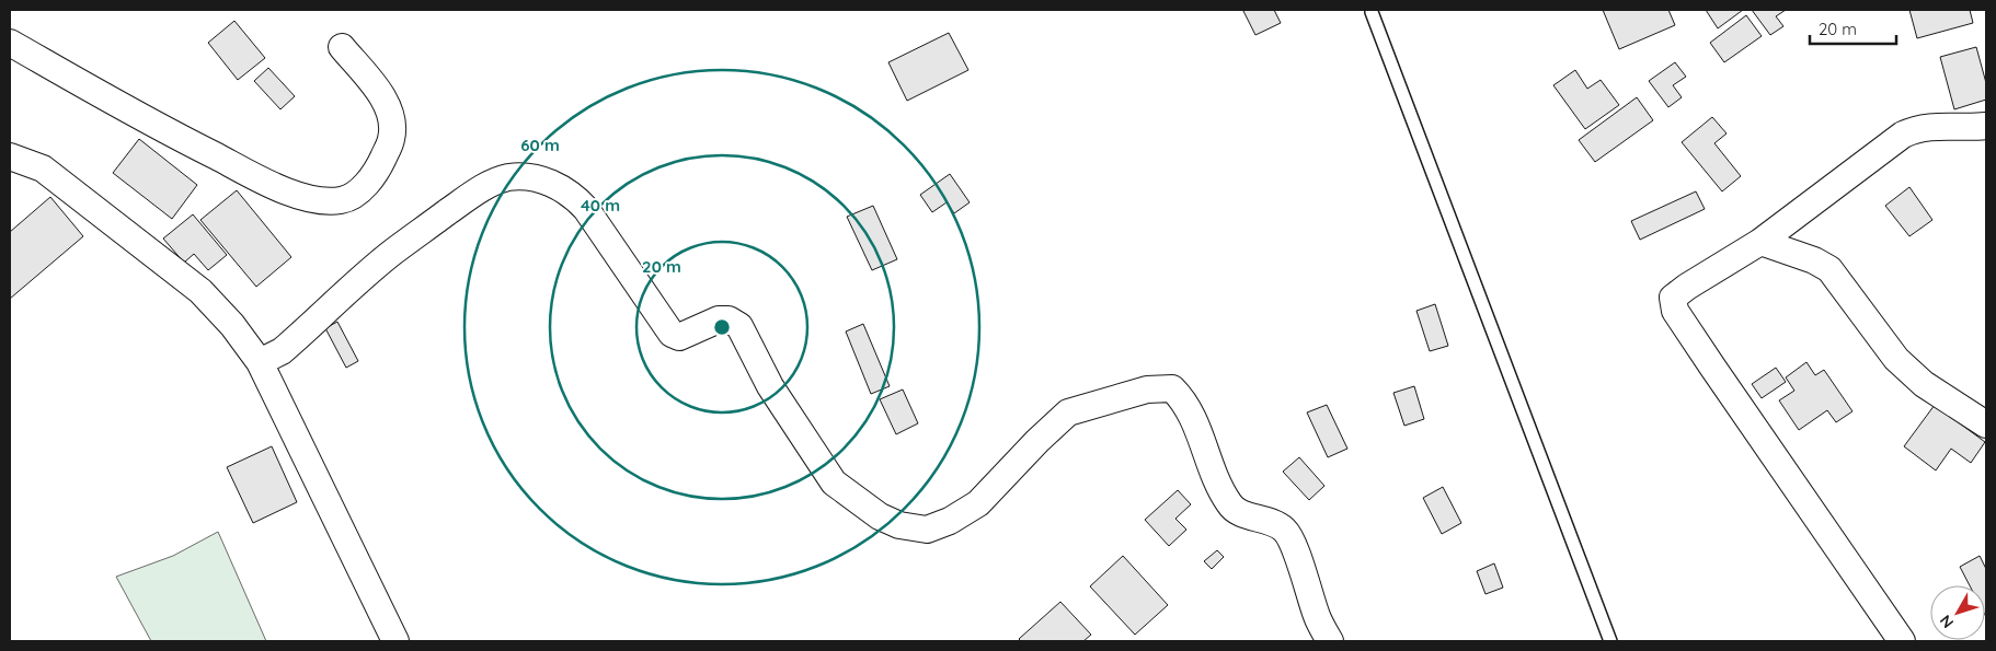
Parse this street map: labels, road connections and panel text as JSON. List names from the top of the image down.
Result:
{
  "scale_bar": "20 m",
  "north": "bottom left",
  "rings": ["60 m", "40 m", "20 m"]
}
